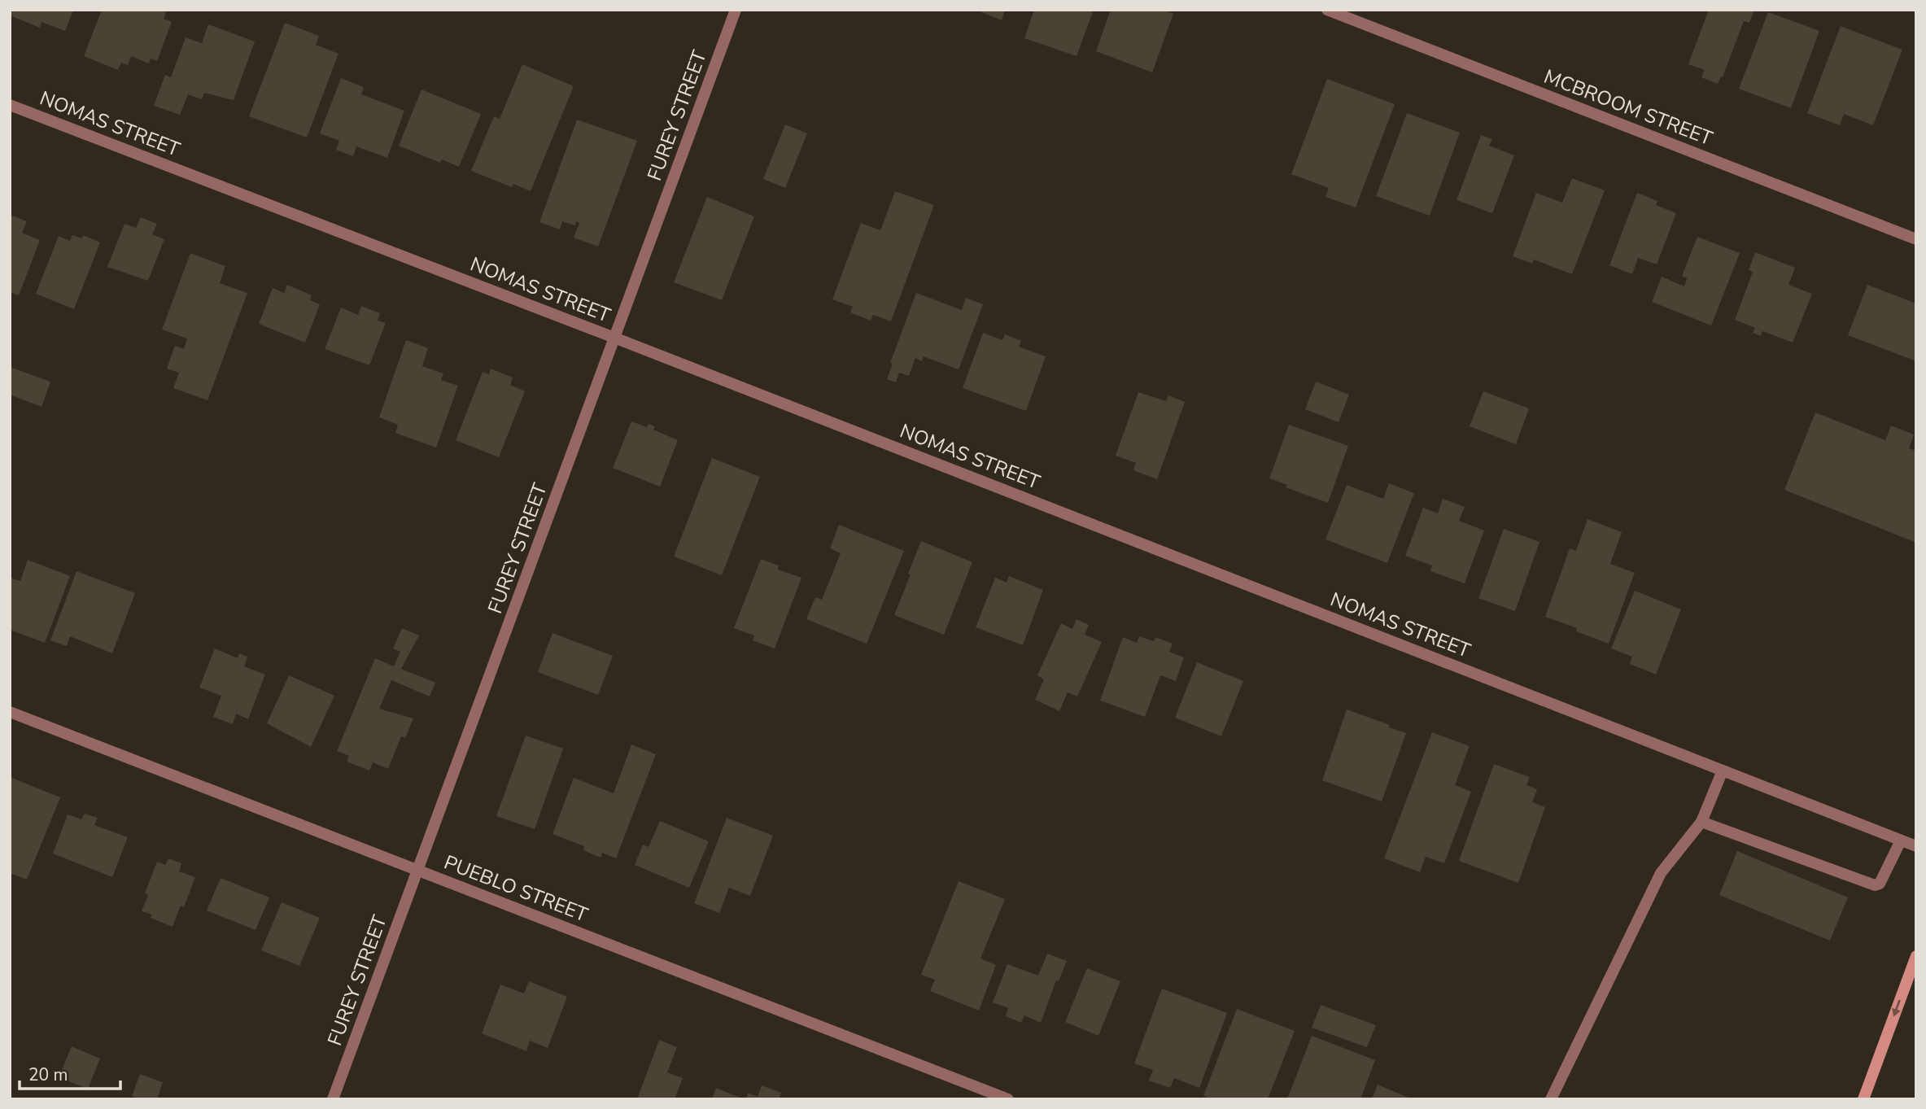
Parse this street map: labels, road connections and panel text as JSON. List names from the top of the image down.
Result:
{
  "streets": {
    "street": [
      "MCBROOM STREET",
      "FUREY STREET",
      "NOMAS STREET",
      "PUEBLO STREET"
    ]
  },
  "crossings": [
    ["FUREY STREET", "NOMAS STREET"],
    ["FUREY STREET", "PUEBLO STREET"]
  ],
  "scale_bar": "20 m"
}
